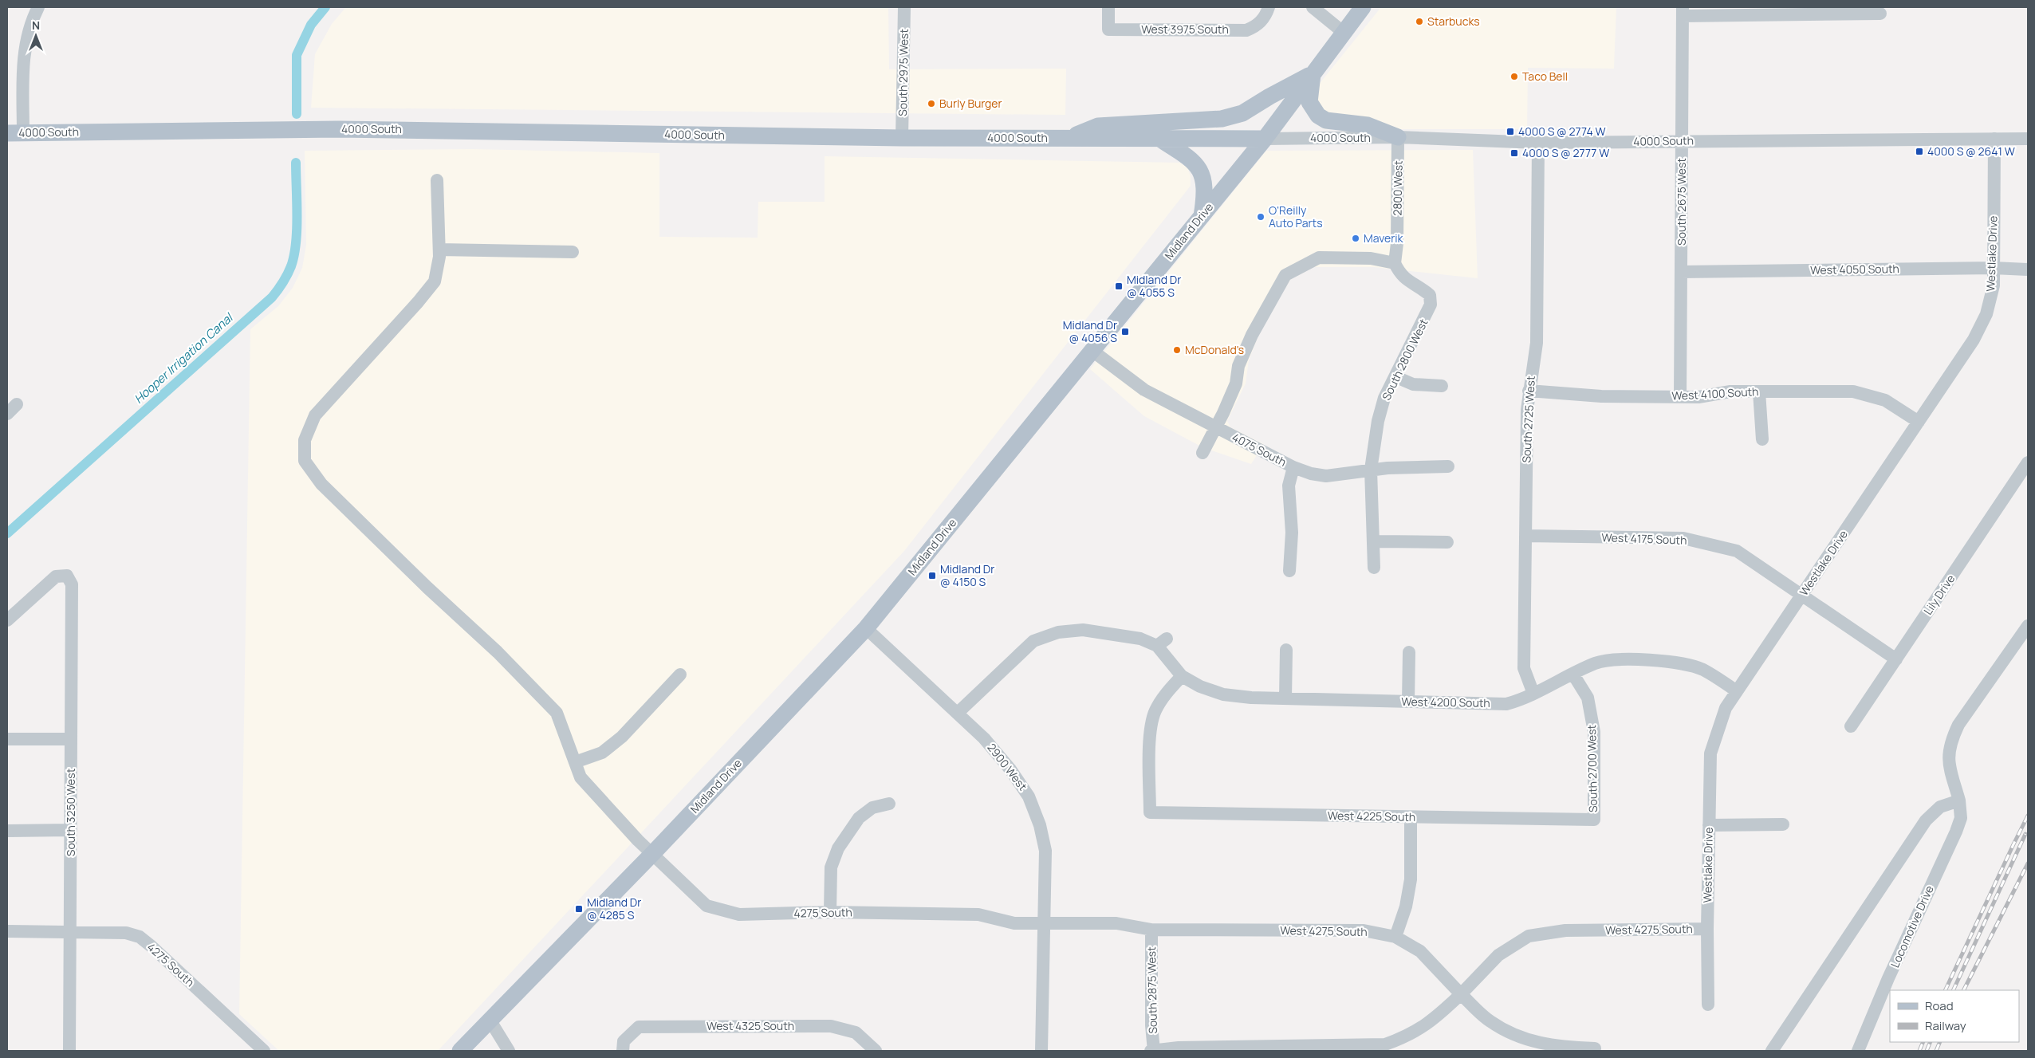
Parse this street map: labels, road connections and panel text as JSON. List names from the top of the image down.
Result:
{
  "streets": {
    "main road": ["4000 South", "Midland Drive"],
    "street": [
      "West 3975 South",
      "South 2975 West",
      "2800 West",
      "South 2675 West",
      "Westlake Drive",
      "West 4050 South",
      "South 2800 West",
      "West 4100 South",
      "South 2725 West",
      "4075 South",
      "West 4175 South",
      "Lily Drive",
      "West 4200 South",
      "2900 West",
      "South 2700 West",
      "South 3250 West",
      "West 4225 South",
      "4275 South",
      "Locomotive Drive",
      "West 4275 South",
      "South 2875 West",
      "West 4325 South"
    ]
  },
  "crossings": [
    ["South 2975 West", "4000 South"],
    ["4000 South", "2800 West"],
    ["4000 South", "South 2675 West"],
    ["4000 South", "Midland Drive"],
    ["4000 South", "Westlake Drive"],
    ["4000 South", "South 2725 West"],
    ["2800 West", "South 2800 West"],
    ["South 2675 West", "West 4050 South"],
    ["South 2675 West", "West 4100 South"],
    ["Midland Drive", "4075 South"],
    ["Midland Drive", "2900 West"],
    ["Midland Drive", "4275 South"],
    ["Westlake Drive", "West 4050 South"],
    ["Westlake Drive", "West 4100 South"],
    ["Westlake Drive", "West 4175 South"],
    ["Westlake Drive", "West 4200 South"],
    ["Westlake Drive", "West 4275 South"],
    ["South 2800 West", "4075 South"],
    ["West 4100 South", "South 2725 West"],
    ["South 2725 West", "West 4175 South"],
    ["South 2725 West", "West 4200 South"],
    ["West 4175 South", "Lily Drive"],
    ["West 4200 South", "2900 West"],
    ["West 4200 South", "South 2700 West"],
    ["West 4200 South", "West 4225 South"],
    ["2900 West", "West 4275 South"],
    ["South 2700 West", "West 4225 South"],
    ["South 3250 West", "4275 South"],
    ["4275 South", "West 4275 South"],
    ["West 4275 South", "South 2875 West"]
  ],
  "water": ["Hooper Irrigation Canal"],
  "places": {
    "other": [
      "Starbucks",
      "Taco Bell",
      "Burly Burger",
      "O'Reilly Auto Parts",
      "Maverik",
      "McDonald's"
    ],
    "transit": [
      "4000 S @ 2774 W",
      "4000 S @ 2641 W",
      "4000 S @ 2777 W",
      "Midland Dr @ 4055 S",
      "Midland Dr @ 4056 S",
      "Midland Dr @ 4150 S",
      "Midland Dr @ 4285 S"
    ]
  },
  "legend": ["Road", "Railway"],
  "north": "top"
}
